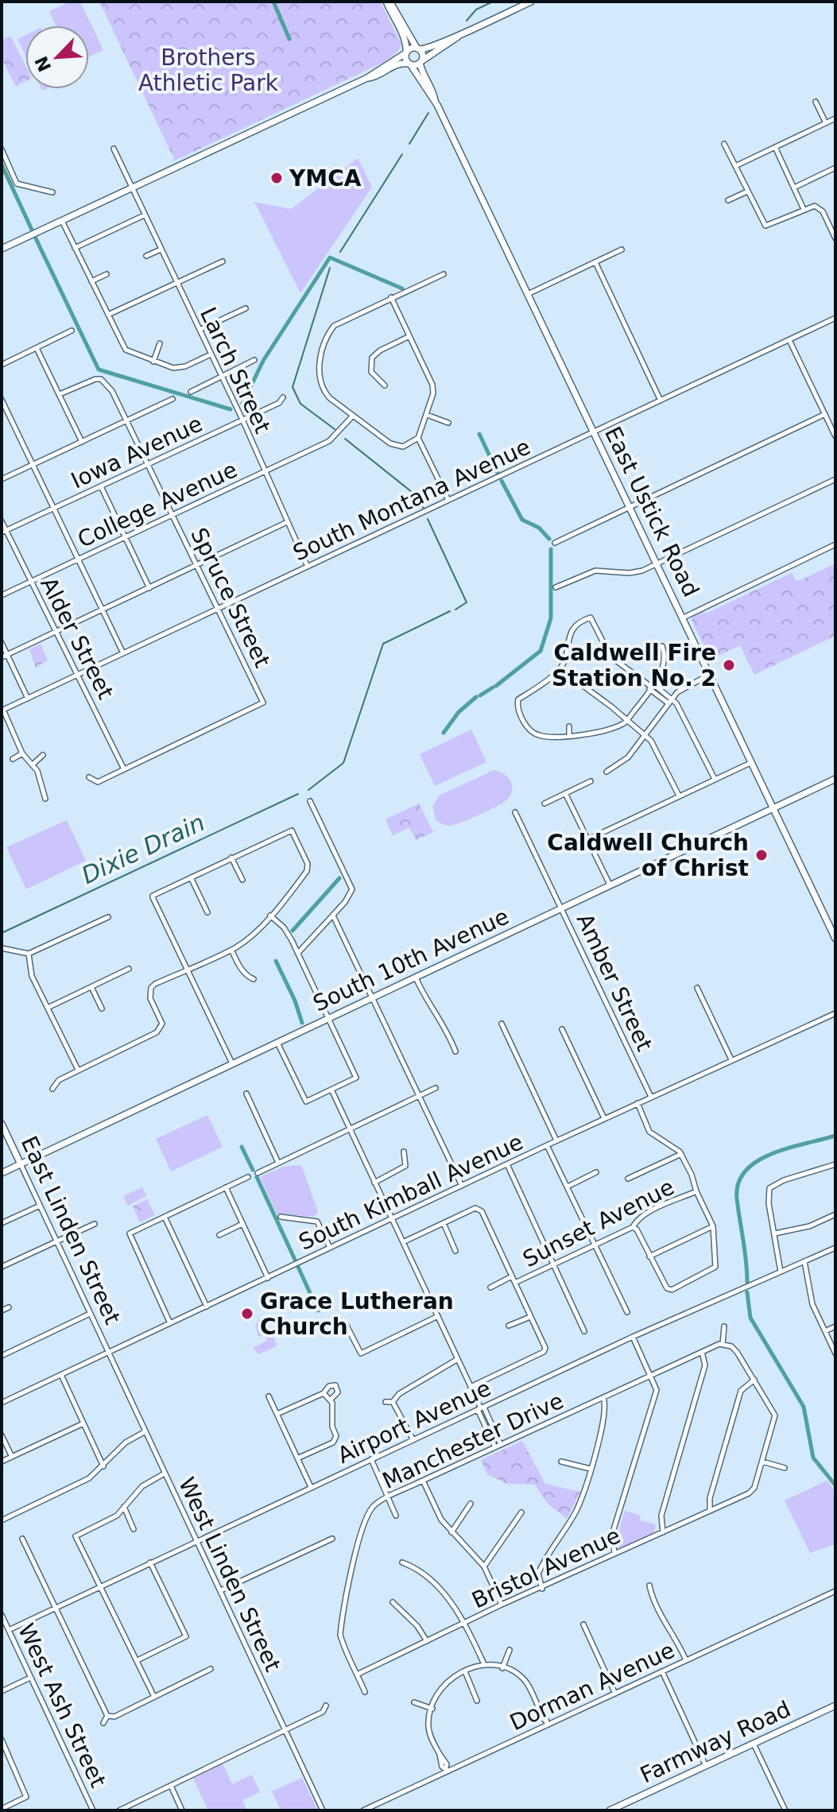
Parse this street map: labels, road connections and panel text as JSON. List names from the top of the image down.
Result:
{
  "streets": {
    "main road": [
      "East Ustick Road",
      "South 10th Avenue",
      "East Linden Street",
      "Farmway Road"
    ],
    "street": [
      "Larch Street",
      "Iowa Avenue",
      "South Montana Avenue",
      "College Avenue",
      "Spruce Street",
      "Alder Street",
      "Amber Street",
      "South Kimball Avenue",
      "Sunset Avenue",
      "Airport Avenue",
      "Manchester Drive",
      "Bristol Avenue",
      "West Linden Street",
      "Dorman Avenue",
      "West Ash Street"
    ]
  },
  "crossings": [
    ["Larch Street", "Iowa Avenue"],
    ["Larch Street", "South Montana Avenue"],
    ["Larch Street", "College Avenue"],
    ["Iowa Avenue", "Spruce Street"],
    ["Iowa Avenue", "Alder Street"],
    ["South Montana Avenue", "East Ustick Road"],
    ["South Montana Avenue", "Spruce Street"],
    ["South Montana Avenue", "Alder Street"],
    ["College Avenue", "Spruce Street"],
    ["College Avenue", "Alder Street"],
    ["East Ustick Road", "South 10th Avenue"],
    ["Spruce Street", "Alder Street"],
    ["South 10th Avenue", "Amber Street"],
    ["South 10th Avenue", "East Linden Street"],
    ["Amber Street", "South Kimball Avenue"],
    ["South Kimball Avenue", "East Linden Street"],
    ["South Kimball Avenue", "West Linden Street"],
    ["East Linden Street", "West Linden Street"],
    ["Airport Avenue", "West Linden Street"],
    ["Airport Avenue", "West Ash Street"],
    ["Manchester Drive", "Bristol Avenue"]
  ],
  "water": ["Dixie Drain"],
  "parks": ["Brothers Athletic Park"],
  "places": [
    "YMCA",
    "Caldwell Fire Station No. 2",
    "Caldwell Church of Christ",
    "Grace Lutheran Church"
  ],
  "north": "bottom left"
}
